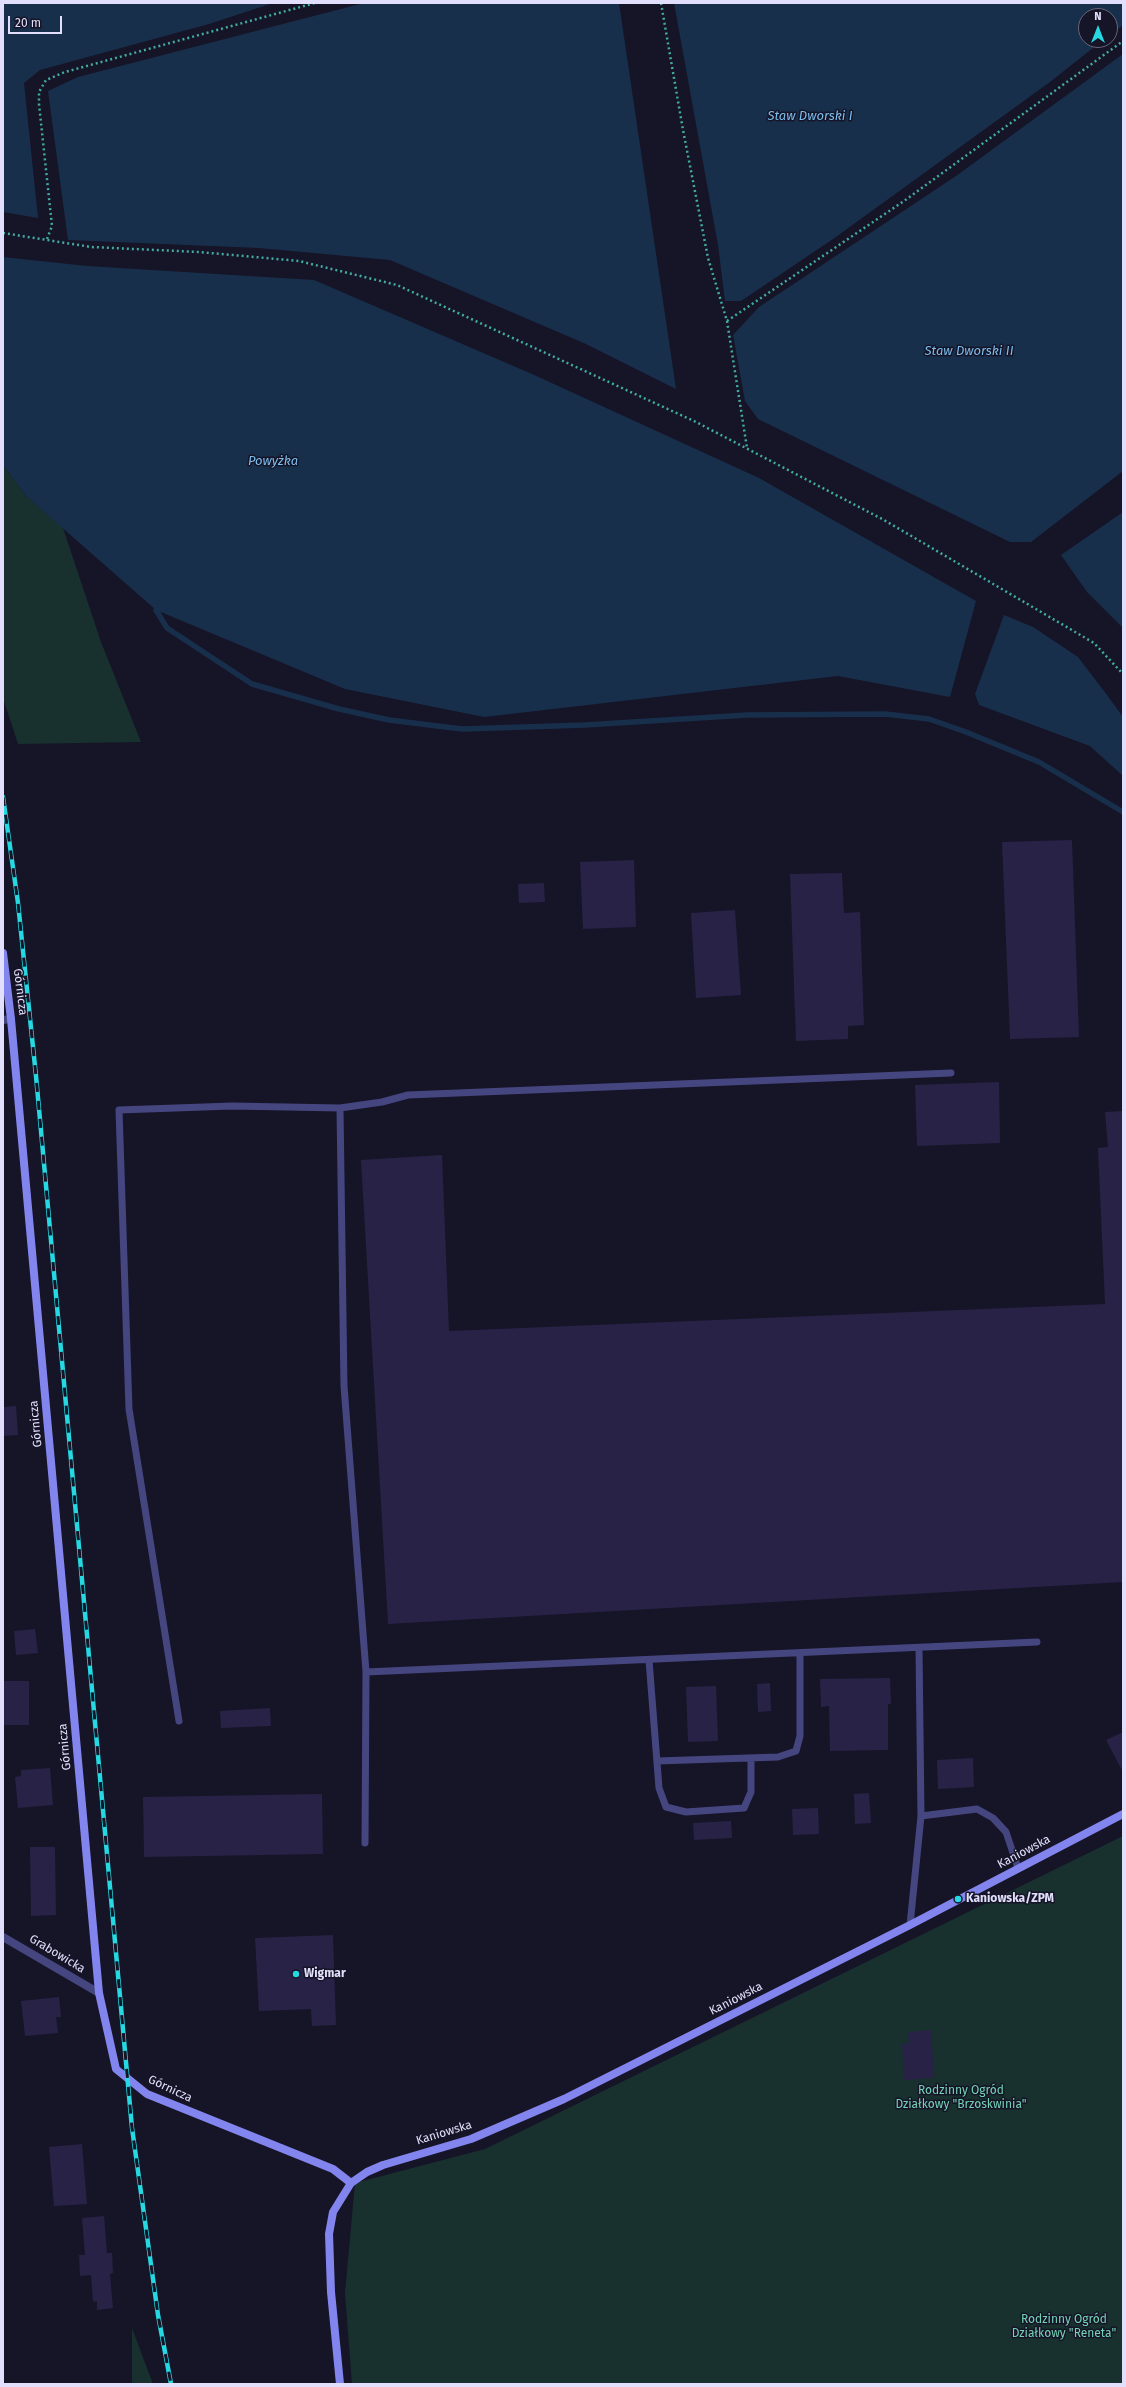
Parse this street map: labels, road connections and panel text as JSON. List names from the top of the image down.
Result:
{
  "streets": {
    "street": ["Górnicza", "Kaniowska", "Grabowicka"]
  },
  "crossings": [
    ["Górnicza", "Kaniowska"],
    ["Górnicza", "Grabowicka"]
  ],
  "water": ["Staw Dworski I", "Staw Dworski II", "Powyżka"],
  "parks": ["Rodzinny Ogród Działkowy \"Brzoskwinia\"", "Rodzinny Ogród Działkowy \"Reneta\""],
  "places": ["Kaniowska/ZPM", "Wigmar"],
  "scale_bar": "20 m",
  "north": "top"
}
